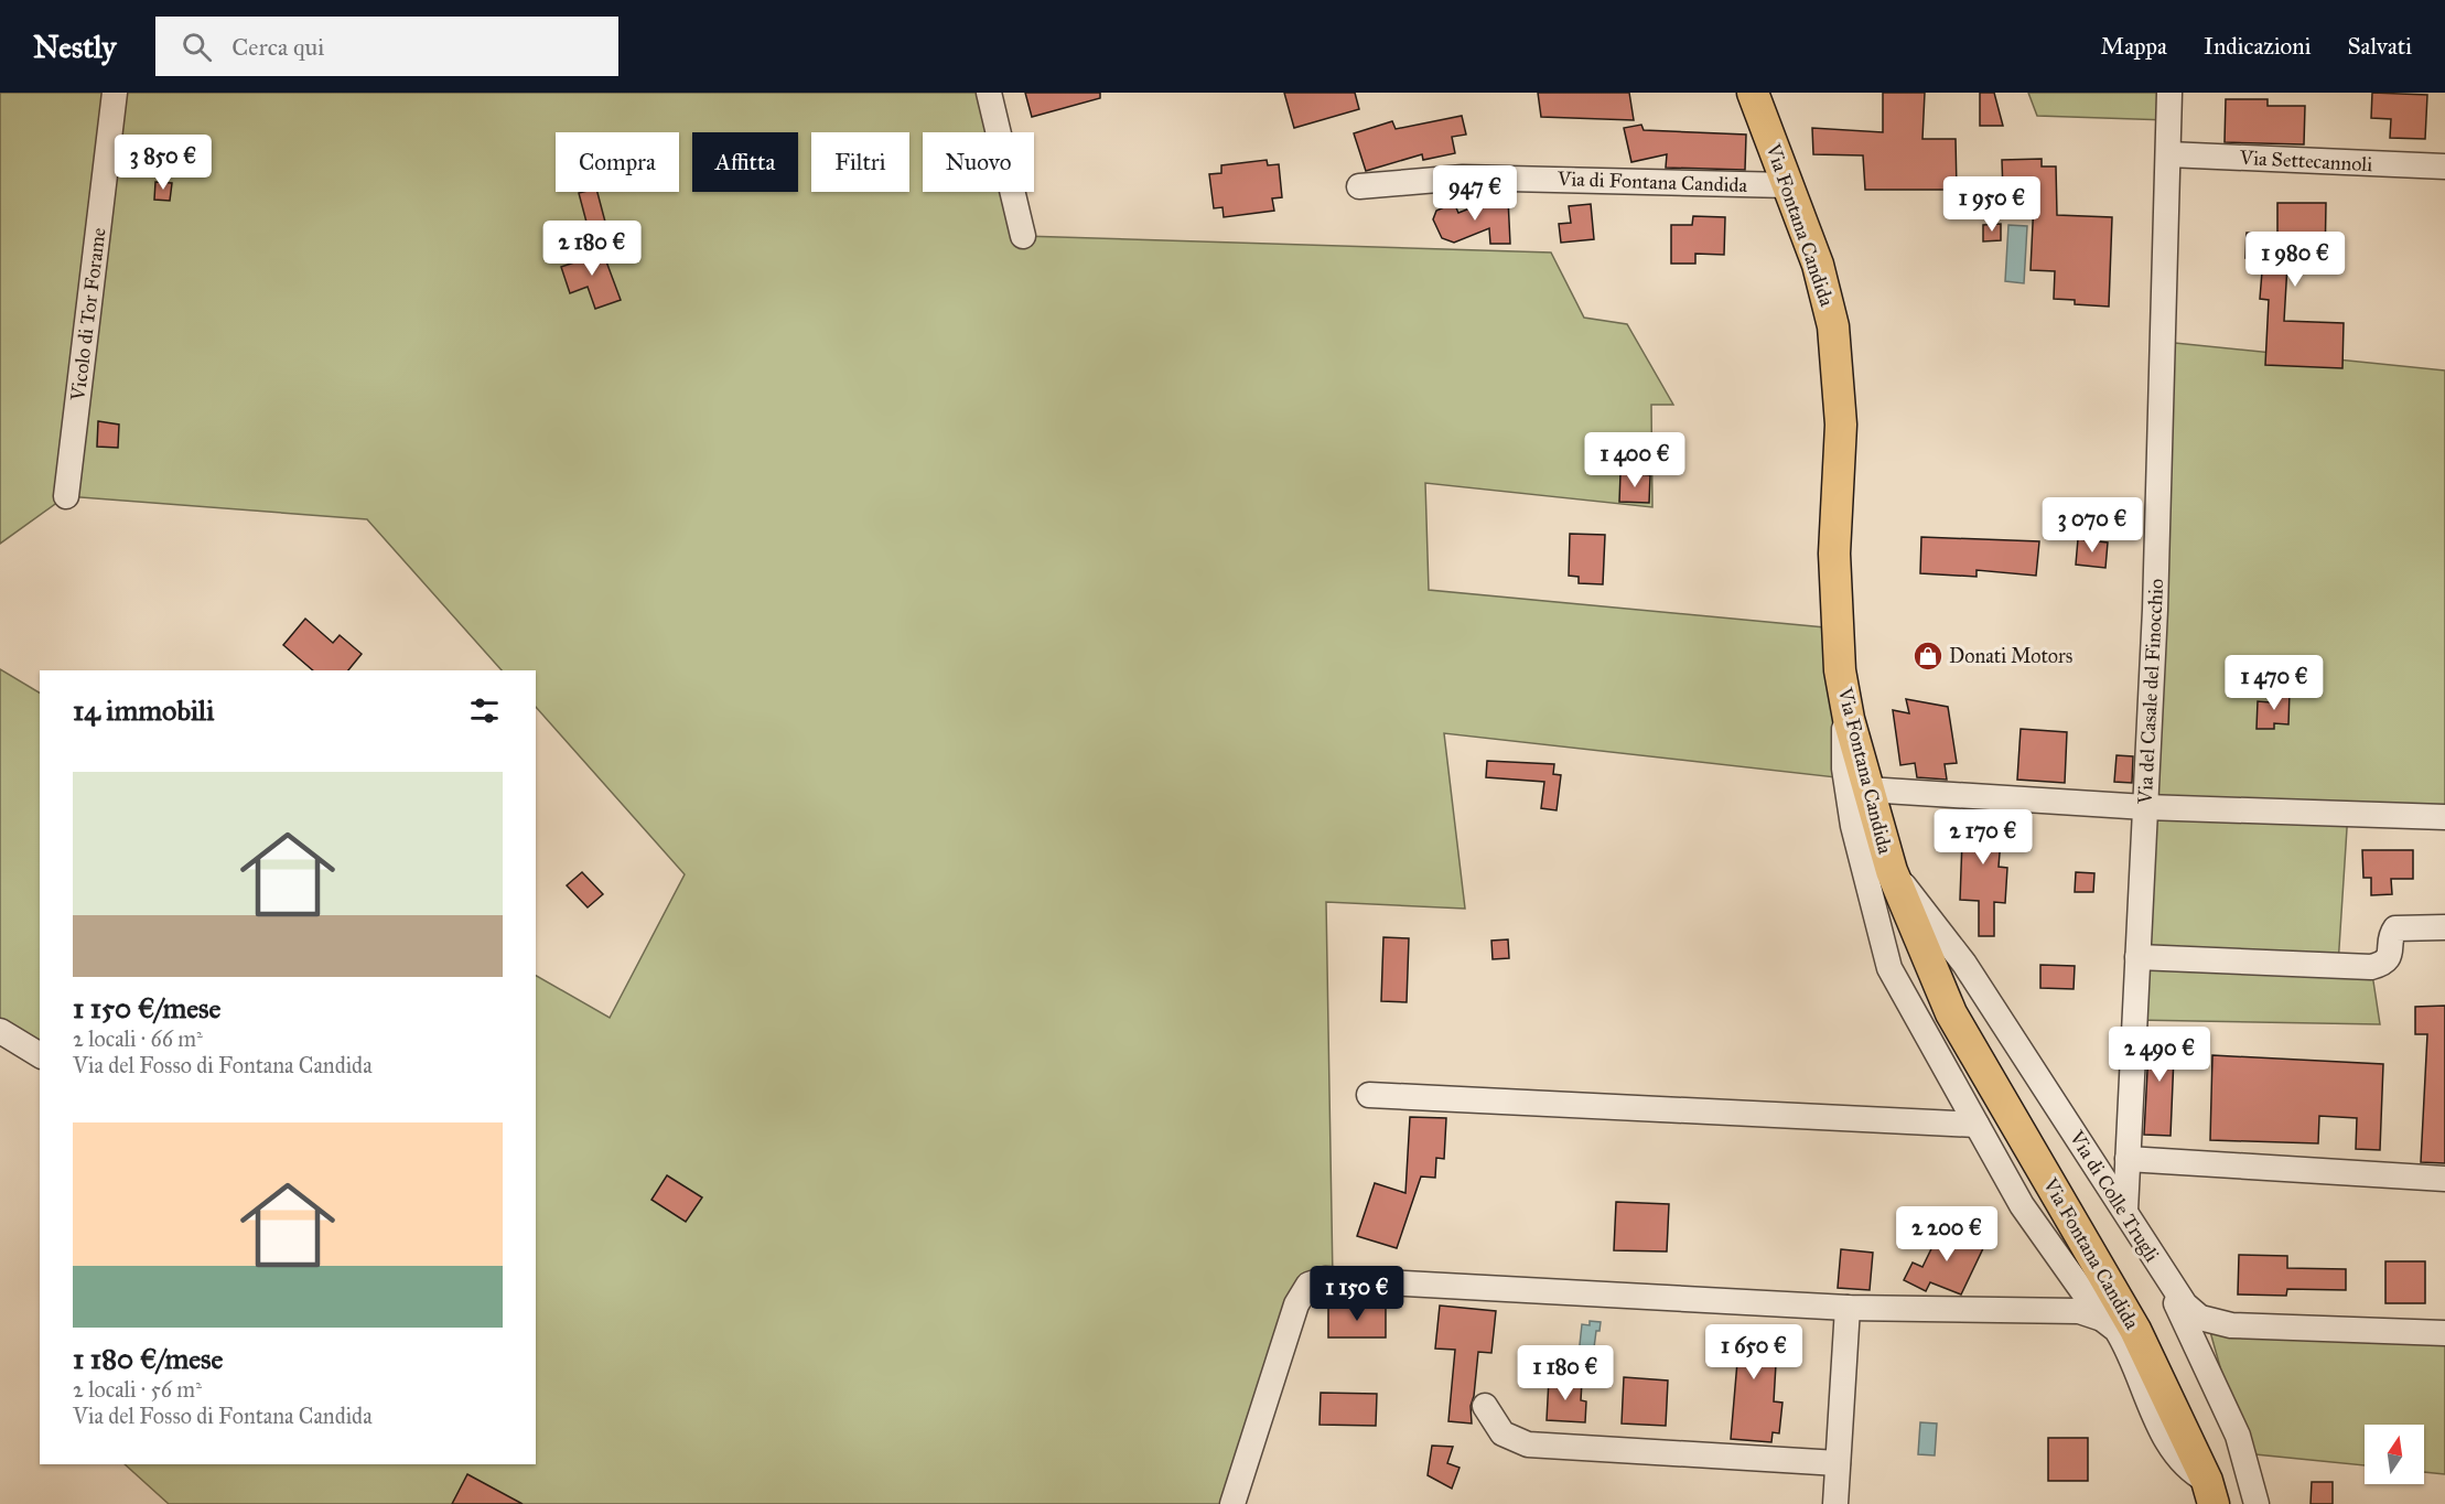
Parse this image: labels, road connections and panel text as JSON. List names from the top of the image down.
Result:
{
  "streets": {
    "main road": ["Via Fontana Candida"],
    "street": [
      "Via Settecannoli",
      "Via di Fontana Candida",
      "Vicolo di Tor Forame",
      "Via del Casale del Finocchio",
      "Via di Colle Trugli"
    ]
  },
  "crossings": [
    ["Via Settecannoli", "Via del Casale del Finocchio"],
    ["Via di Fontana Candida", "Via Fontana Candida"],
    ["Via Fontana Candida", "Via di Colle Trugli"],
    ["Via del Casale del Finocchio", "Via di Colle Trugli"]
  ],
  "places": {
    "shop": ["Donati Motors"]
  },
  "north": "top",
  "page": {
    "header": "Nestly",
    "search": "Cerca qui",
    "nav": ["Mappa", "Indicazioni", "Salvati"],
    "chip": [
      "Compra",
      "Affitta",
      "Filtri",
      "Nuovo"
    ],
    "price": [
      "3 850 €",
      "947 €",
      "1 950 €",
      "2 180 €",
      "1 980 €",
      "1 400 €",
      "3 070 €",
      "1 470 €",
      "2 170 €",
      "2 490 €",
      "2 200 €",
      "1 150 €",
      "1 650 €",
      "1 180 €"
    ],
    "heading": "14 immobili",
    "list": [
      {
        "name": "1 150 €/mese",
        "note": "2 locali · 66 m² · Via del Fosso di Fontana Candida"
      },
      {
        "name": "1 180 €/mese",
        "note": "2 locali · 56 m² · Via del Fosso di Fontana Candida"
      }
    ]
  }
}
